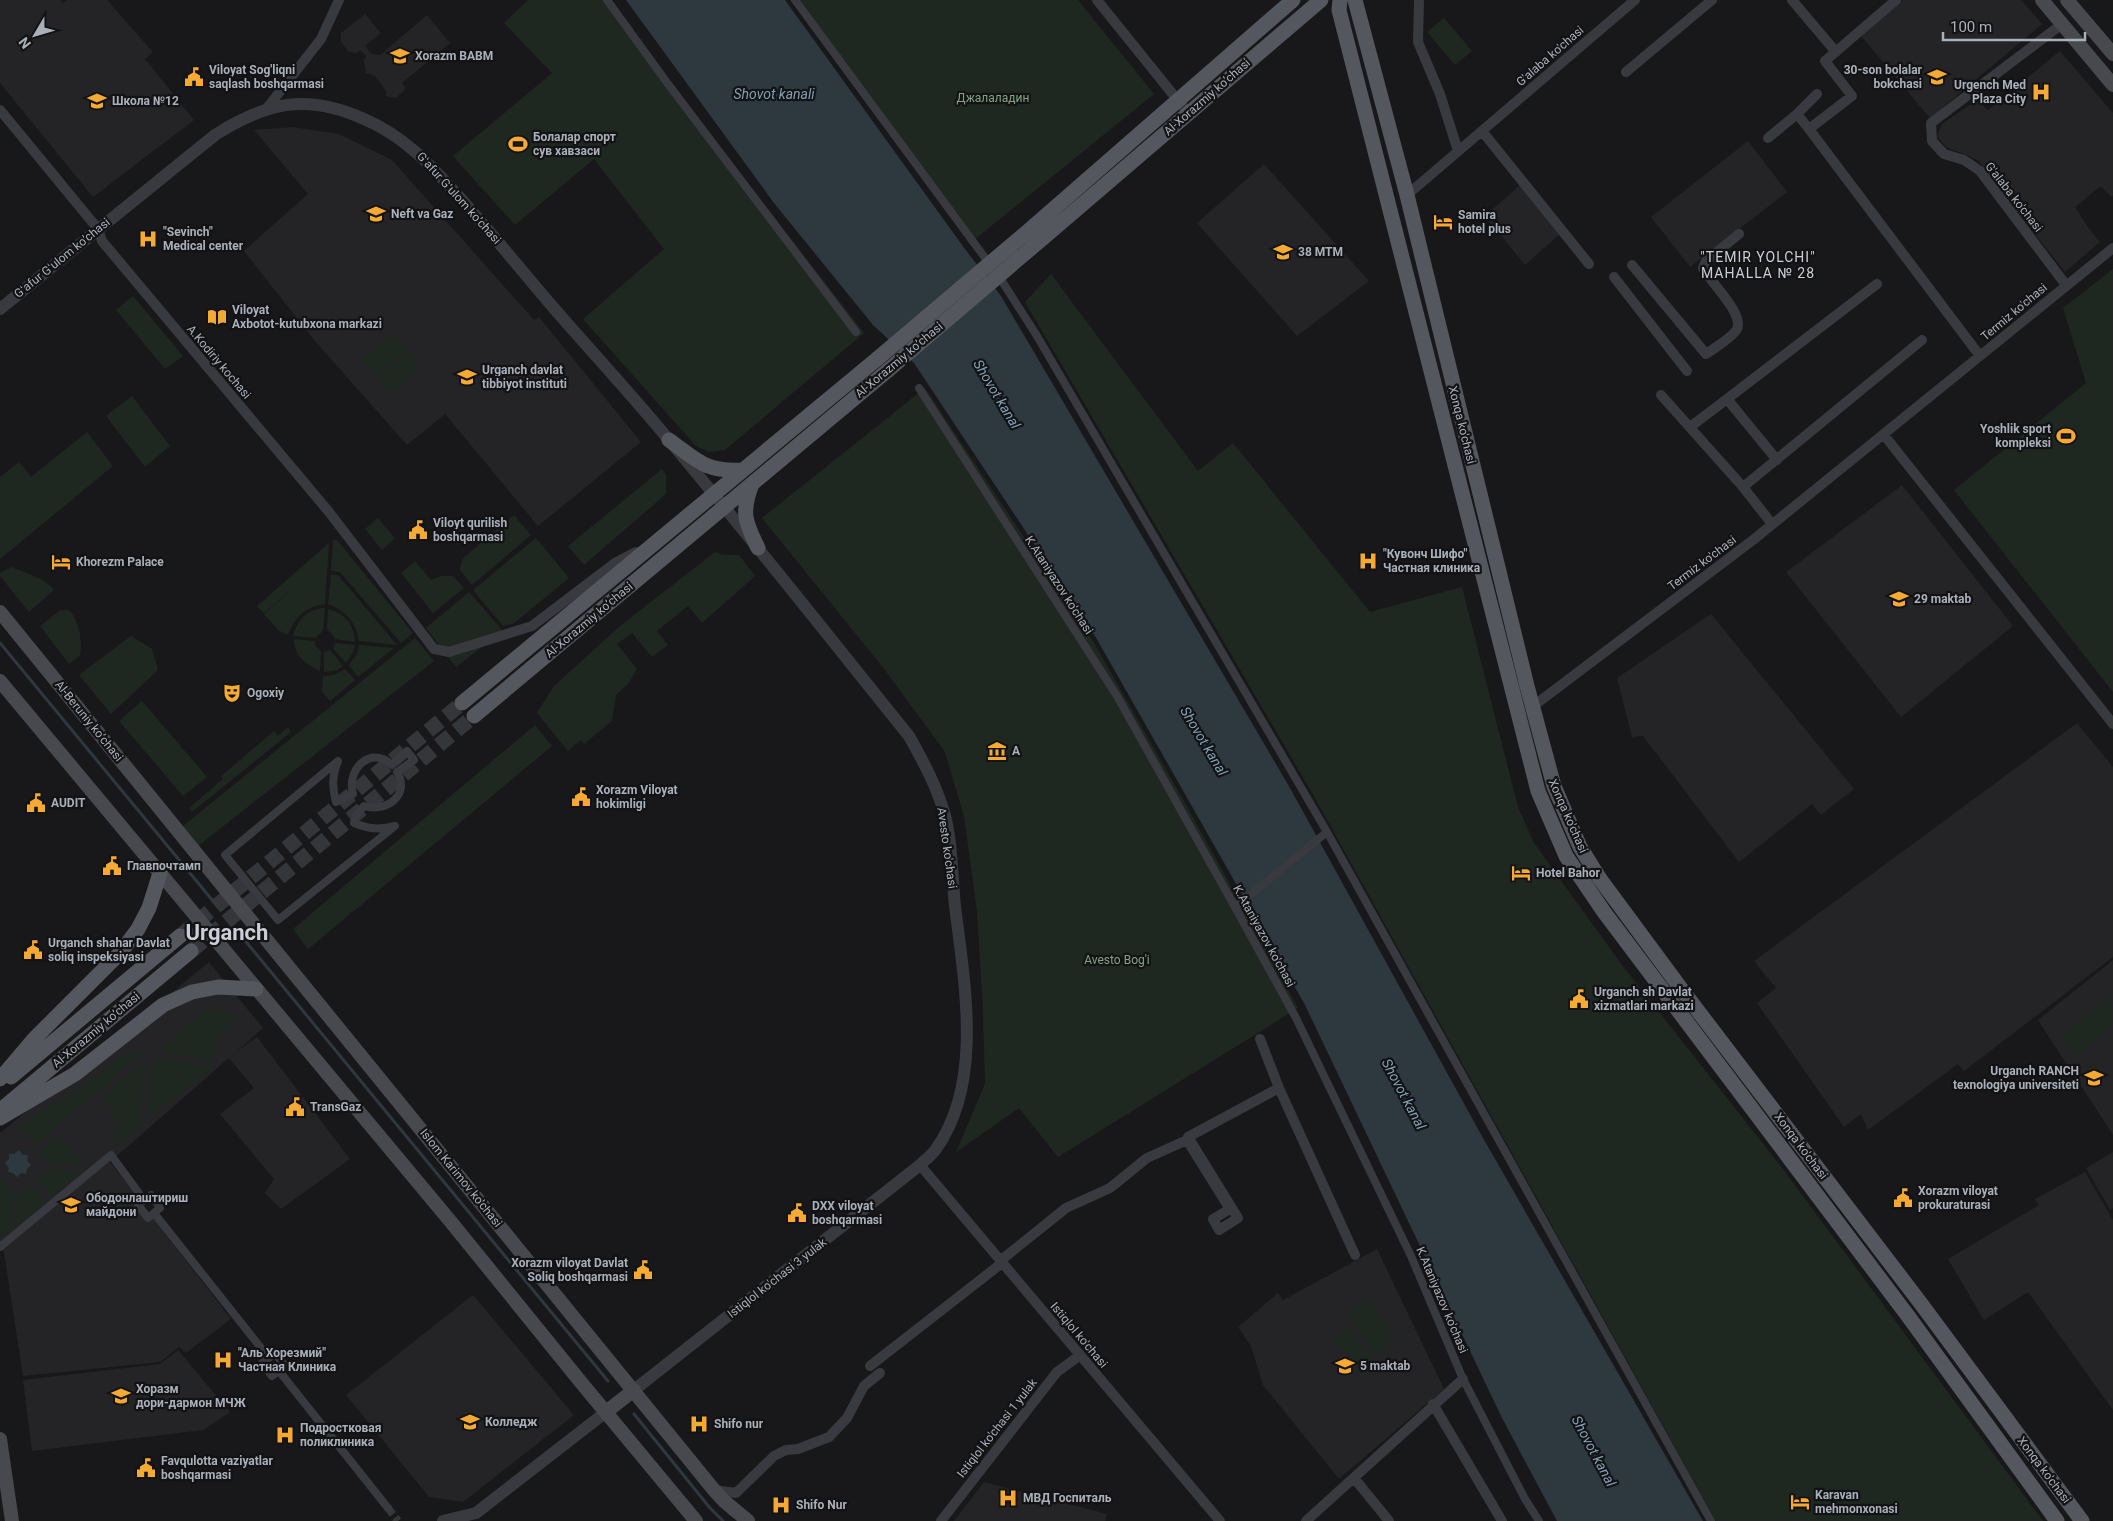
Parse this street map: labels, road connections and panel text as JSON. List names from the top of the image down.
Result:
{
  "streets": {
    "main road": [
      "Al-Xorazmiy ko’chasi",
      "Xonqa ko'chasi",
      "Al-Beruniy ko’chasi",
      "Islom Karimov ko'chasi"
    ],
    "street": [
      "G'alaba ko'chasi",
      "Gʻafur Gʻulom ko’chasi",
      "Termiz ko'chasi",
      "A.Kodiriy kochasi",
      "K.Ataniyazov ko'chasi",
      "Avesto ko'chasi",
      "Istiqlol ko'chasi 3 yulak",
      "Istiqlol ko'chasi",
      "Istiqlol ko'chasi 1 yulak"
    ]
  },
  "crossings": [
    ["G'alaba ko'chasi", "Termiz ko'chasi"],
    ["G'alaba ko'chasi", "Xonqa ko'chasi"],
    ["Al-Xorazmiy ko’chasi", "Gʻafur Gʻulom ko’chasi"],
    ["Al-Xorazmiy ko’chasi", "A.Kodiriy kochasi"],
    ["Al-Xorazmiy ko’chasi", "Avesto ko'chasi"],
    ["Gʻafur Gʻulom ko’chasi", "A.Kodiriy kochasi"],
    ["Gʻafur Gʻulom ko’chasi", "Avesto ko'chasi"],
    ["Termiz ko'chasi", "Xonqa ko'chasi"],
    ["Al-Beruniy ko’chasi", "Islom Karimov ko'chasi"],
    ["Avesto ko'chasi", "Istiqlol ko'chasi 3 yulak"],
    ["Avesto ko'chasi", "Istiqlol ko'chasi"],
    ["Islom Karimov ko'chasi", "Istiqlol ko'chasi 3 yulak"],
    ["Istiqlol ko'chasi 3 yulak", "Istiqlol ko'chasi"],
    ["Istiqlol ko'chasi", "Istiqlol ko'chasi 1 yulak"]
  ],
  "districts": ["\"TEMIR YOLCHI\" MAHALLA № 28", "Urganch"],
  "water": ["Shovot kanali", "Shovot kanal"],
  "parks": ["Джалаладин", "Avesto Bog'i"],
  "places": {
    "school or university": [
      "Xorazm BABM",
      "30-son bolalar bokchasi",
      "Школа №12",
      "Neft va Gaz",
      "38 MTM",
      "Urganch davlat tibbiyot instituti",
      "29 maktab",
      "Urganch RANCH texnologiya universiteti",
      "Ободонлаштириш майдони",
      "5 maktab",
      "Хоразм дори-дармон МЧЖ",
      "Колледж"
    ],
    "public building": [
      "Viloyat Sog'liqni saqlash boshqarmasi",
      "Viloyt qurilish boshqarmasi",
      "Xorazm Viloyat hokimligi",
      "AUDIT",
      "Главпочтамп",
      "Urganch shahar Davlat soliq inspeksiyasi",
      "Urganch sh Davlat xizmatlari markazi",
      "TransGaz",
      "Xorazm viloyat prokuraturasi",
      "DXX viloyat boshqarmasi",
      "Xorazm viloyat Davlat Soliq boshqarmasi",
      "Favqulotta vaziyatlar boshqarmasi"
    ],
    "hospital": [
      "Urgench Med Plaza City",
      "\"Sevinch\" Medical center",
      "\"Кувонч Шифо\" Частная клиника",
      "\"Аль Хорезмий\" Частная Клиника",
      "Shifo nur",
      "Подростковая поликлиника",
      "МВД Госпиталь",
      "Shifo Nur"
    ],
    "sports": ["Болалар спорт сув хавзаси", "Yoshlik sport kompleksi"],
    "hotel": [
      "Samira hotel plus",
      "Khorezm Palace",
      "Hotel Bahor",
      "Karavan mehmonxonasi"
    ],
    "library": ["Viloyat Axbotot-kutubxona markazi"],
    "theatre": ["Ogoxiy"],
    "museum": ["A"]
  },
  "scale_bar": "100 m",
  "north": "bottom left"
}
